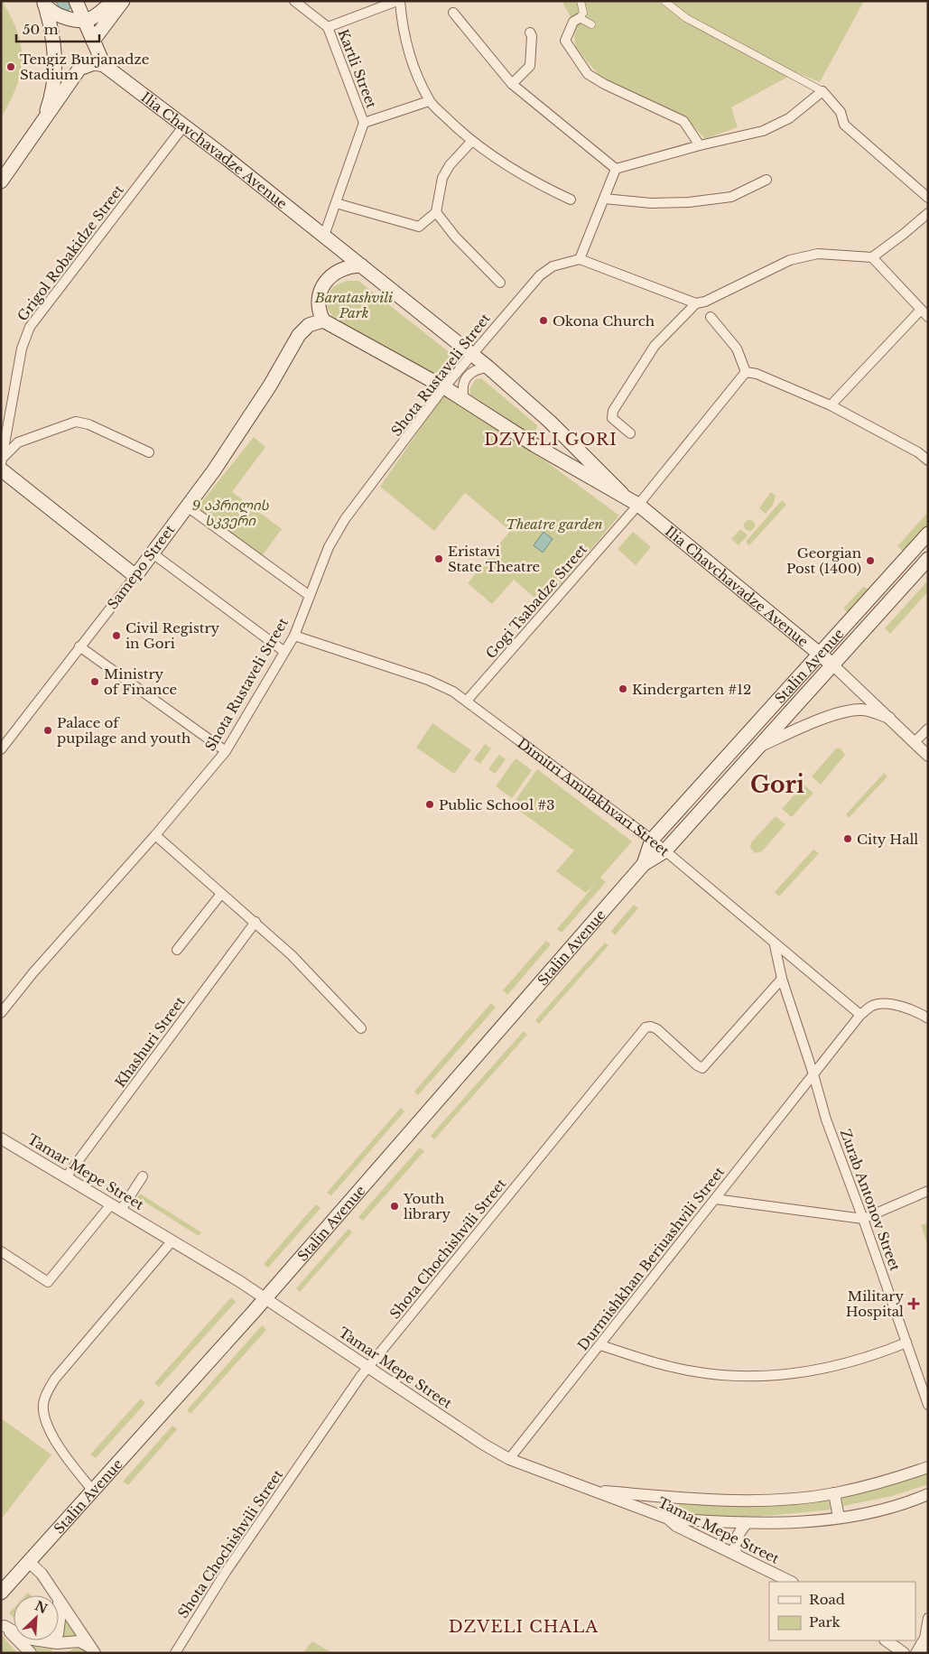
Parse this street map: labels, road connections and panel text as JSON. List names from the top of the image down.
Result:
{
  "streets": {
    "main road": ["Ilia Chavchavadze Avenue", "Samepo Street", "Stalin Avenue"],
    "street": [
      "Kartli Street",
      "Grigol Robakidze Street",
      "Shota Rustaveli Street",
      "Gogi Tsabadze Street",
      "Dimitri Amilakhvari Street",
      "Khashuri Street",
      "Tamar Mepe Street",
      "Zurab Antonov Street",
      "Shota Chochishvili Street",
      "Durmishkhan Beriuashvili Street"
    ]
  },
  "crossings": [
    ["Kartli Street", "Ilia Chavchavadze Avenue"],
    ["Ilia Chavchavadze Avenue", "Grigol Robakidze Street"],
    ["Ilia Chavchavadze Avenue", "Shota Rustaveli Street"],
    ["Ilia Chavchavadze Avenue", "Samepo Street"],
    ["Ilia Chavchavadze Avenue", "Gogi Tsabadze Street"],
    ["Ilia Chavchavadze Avenue", "Stalin Avenue"],
    ["Shota Rustaveli Street", "Dimitri Amilakhvari Street"],
    ["Gogi Tsabadze Street", "Dimitri Amilakhvari Street"],
    ["Stalin Avenue", "Dimitri Amilakhvari Street"],
    ["Stalin Avenue", "Tamar Mepe Street"],
    ["Dimitri Amilakhvari Street", "Zurab Antonov Street"],
    ["Khashuri Street", "Tamar Mepe Street"],
    ["Tamar Mepe Street", "Shota Chochishvili Street"],
    ["Tamar Mepe Street", "Durmishkhan Beriuashvili Street"],
    ["Zurab Antonov Street", "Shota Chochishvili Street"],
    ["Zurab Antonov Street", "Durmishkhan Beriuashvili Street"]
  ],
  "districts": ["DZVELI GORI", "Gori", "DZVELI CHALA"],
  "parks": ["Baratashvili Park", "9 აპრილის სკვერი", "Theatre garden"],
  "places": {
    "other": [
      "Tengiz Burjanadze Stadium",
      "Okona Church",
      "Eristavi State Theatre",
      "Georgian Post (1400)",
      "Civil Registry in Gori",
      "Ministry of Finance",
      "Kindergarten #12",
      "Palace of pupilage and youth",
      "Public School #3",
      "City Hall",
      "Youth library"
    ],
    "health": ["Military Hospital"]
  },
  "legend": ["Road", "Park"],
  "scale_bar": "50 m",
  "north": "top right"
}
